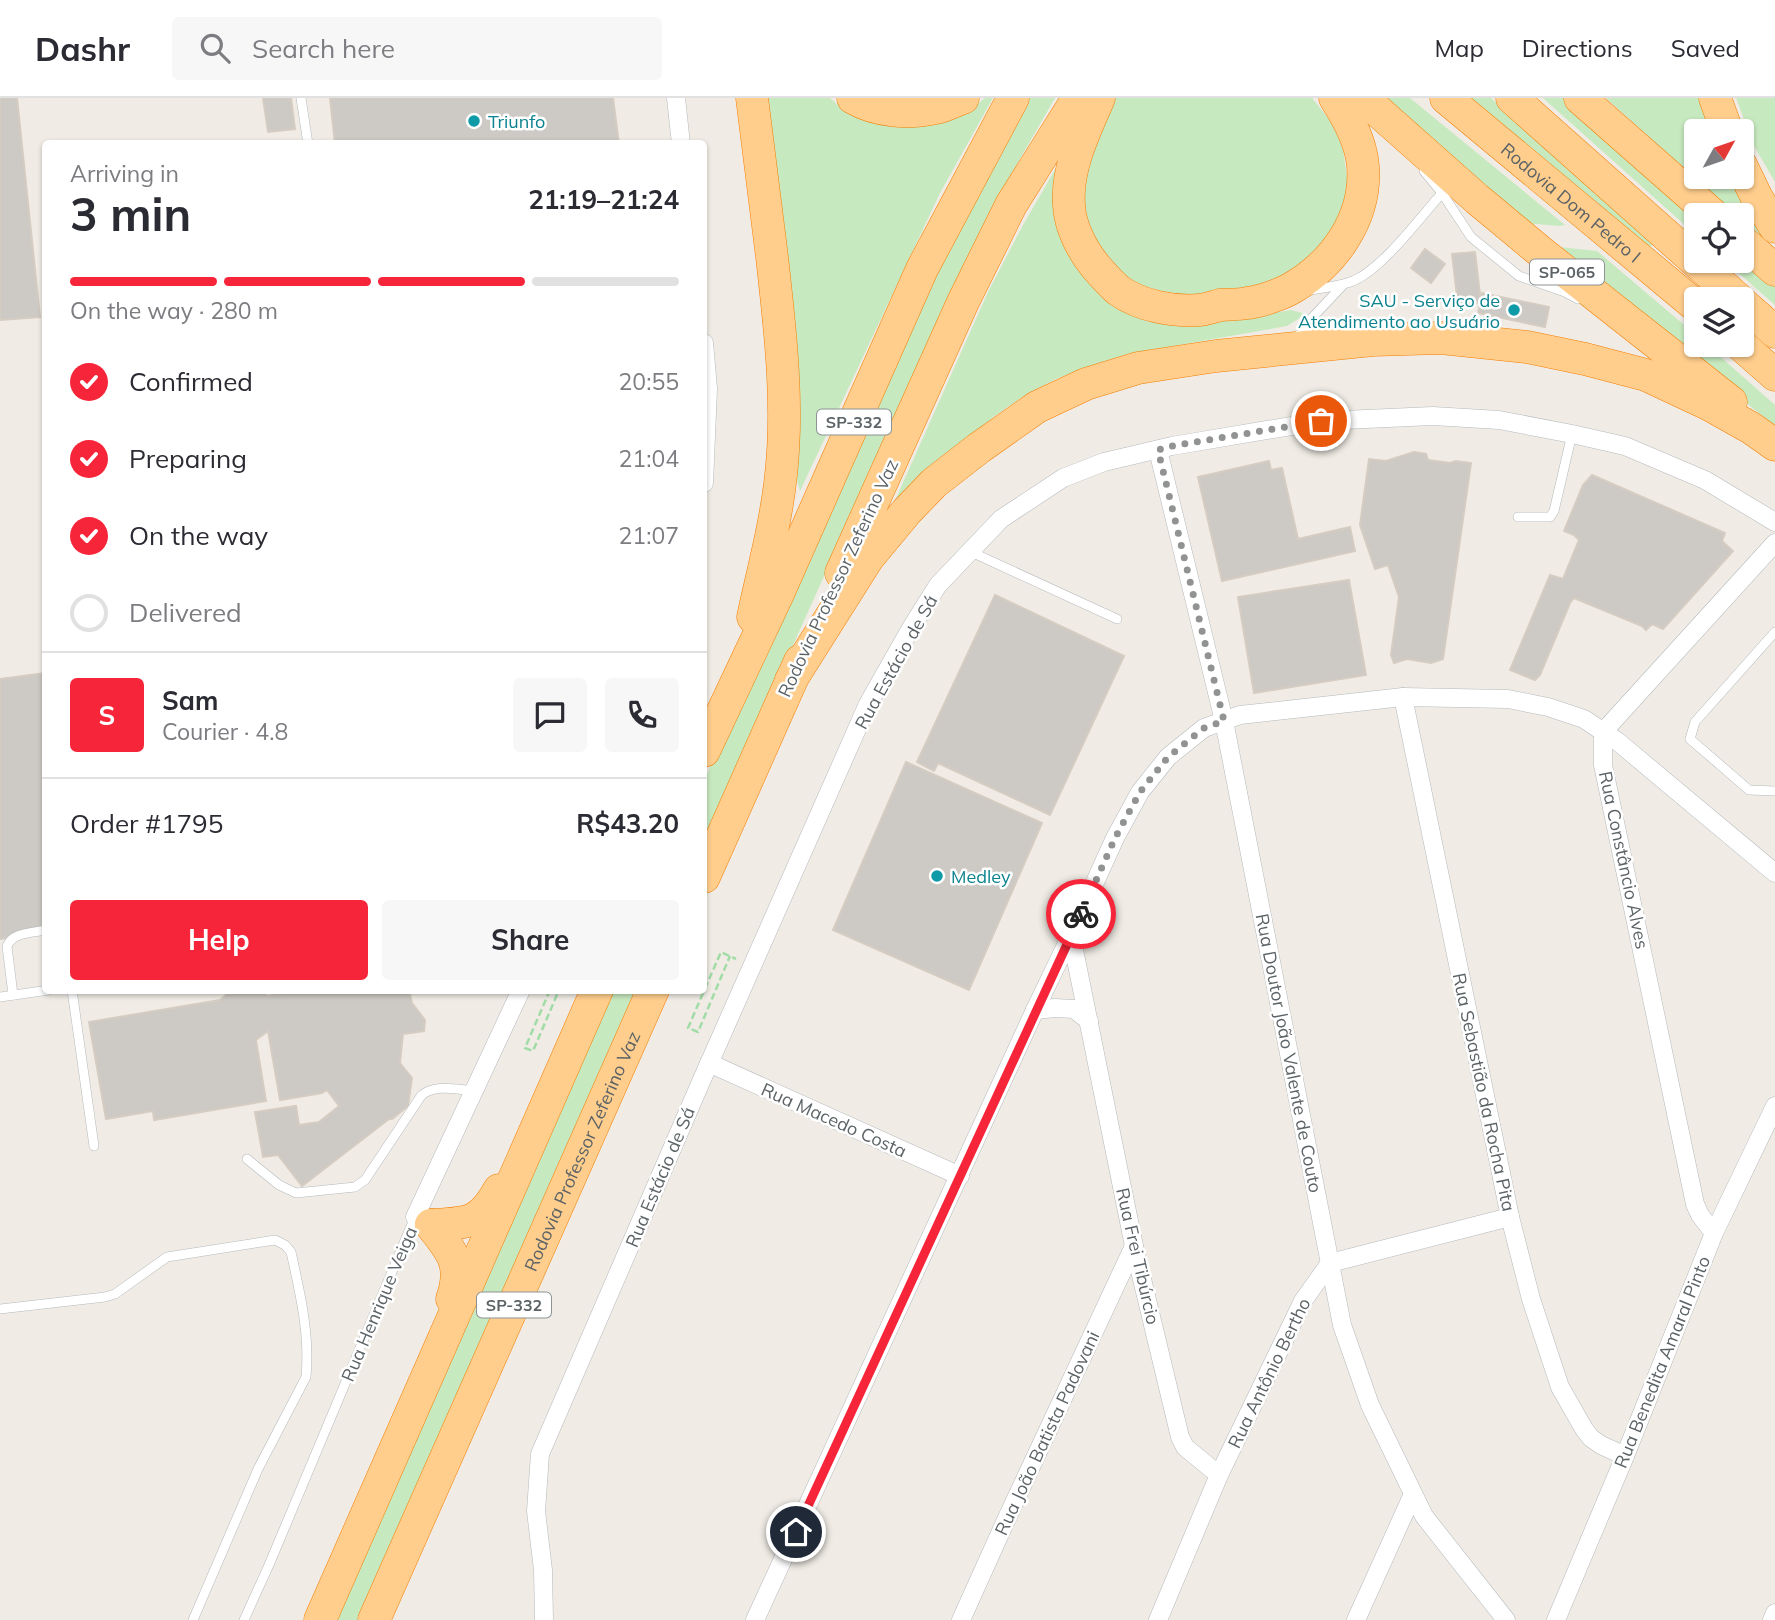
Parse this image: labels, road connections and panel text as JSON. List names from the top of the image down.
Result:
{
  "streets": {
    "highway": [
      "Rodovia Dom Pedro I",
      "SP-065",
      "SP-332",
      "Rodovia Professor Zeferino Vaz"
    ],
    "street": [
      "Rua Estácio de Sá",
      "Rua Constâncio Alves",
      "Rua Doutor João Valente de Couto",
      "Rua Sebastião da Rocha Pita",
      "Rua Macedo Costa",
      "Rua Frei Tibúrcio",
      "Rua Henrique Veiga",
      "Rua Benedita Amaral Pinto",
      "Rua Antônio Bertho",
      "Rua João Batista Padovani"
    ]
  },
  "crossings": [
    ["Rua Estácio de Sá", "Rua Doutor João Valente de Couto"],
    ["Rua Estácio de Sá", "Rua Macedo Costa"],
    ["Rua Constâncio Alves", "Rua Benedita Amaral Pinto"],
    ["Rua Doutor João Valente de Couto", "Rua Antônio Bertho"],
    ["Rua Sebastião da Rocha Pita", "Rua Benedita Amaral Pinto"],
    ["Rua Frei Tibúrcio", "Rua Antônio Bertho"],
    ["Rua Frei Tibúrcio", "Rua João Batista Padovani"]
  ],
  "places": ["Triunfo", "SAU - Serviço de Atendimento ao Usuário", "Medley"],
  "north": "top right",
  "page": {
    "header": "Dashr",
    "search": "Search here",
    "nav": ["Map", "Directions", "Saved"],
    "heading": ["3 min", "Arriving in", "21:19–21:24"],
    "panel": [
      "Sam",
      "Courier · 4.8",
      "Order #1795",
      "R$43.20"
    ],
    "bar": "On the way · 280 m",
    "list": [
      ["Confirmed", "20:55"],
      ["Preparing", "21:04"],
      ["On the way", "21:07"],
      "Delivered"
    ],
    "round": "S",
    "buttons": ["Help", "Share"]
  }
}
